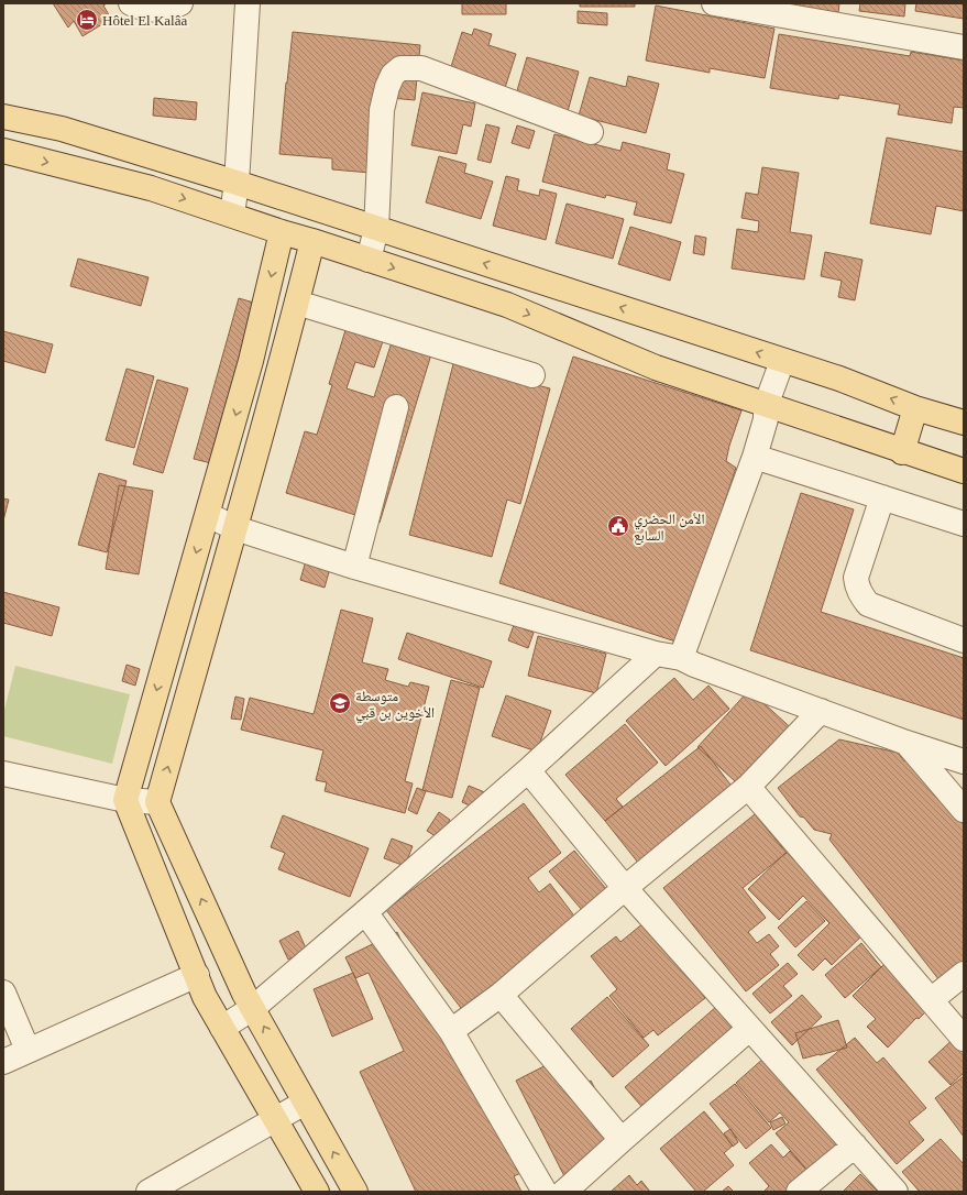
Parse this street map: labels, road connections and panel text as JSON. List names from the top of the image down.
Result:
{
  "places": {
    "hotel": ["Hôtel El Kalâa"],
    "public building": ["الأمن الحضري السابع"],
    "school or university": ["متوسطة الأخوين بن قبي"]
  }
}
